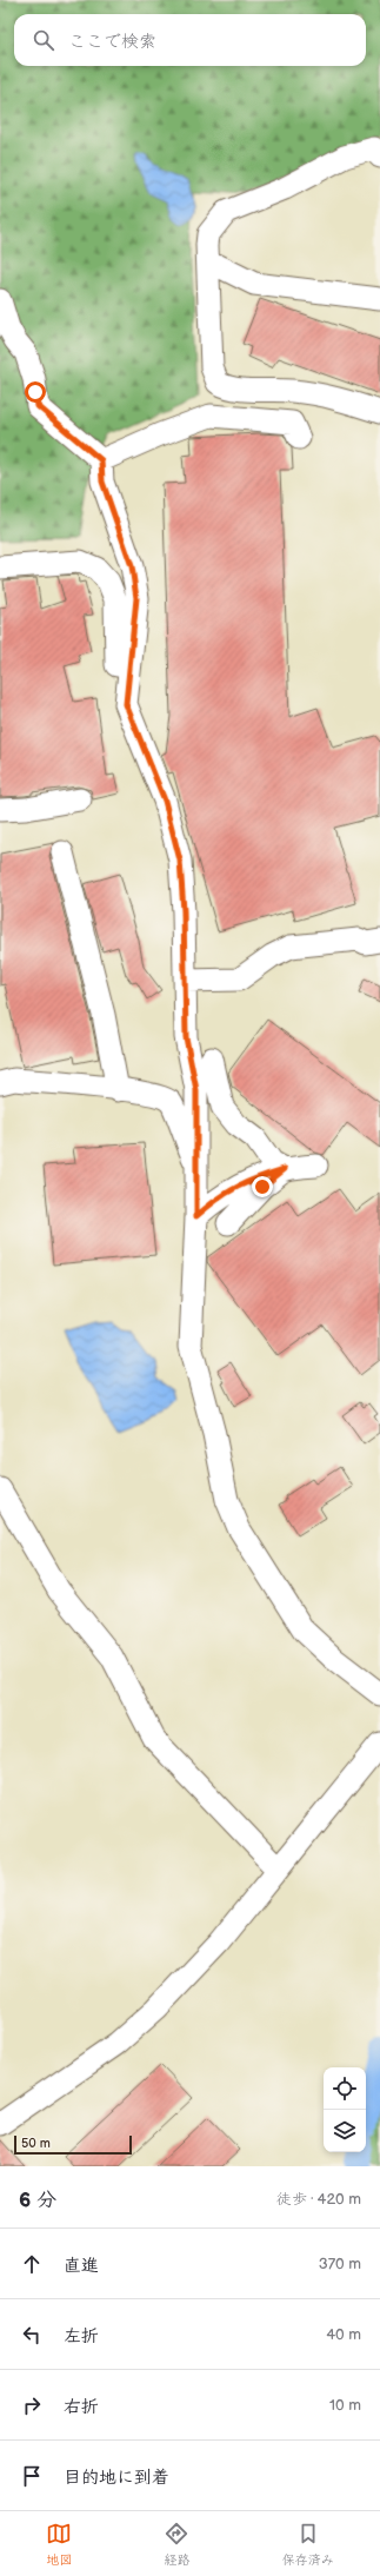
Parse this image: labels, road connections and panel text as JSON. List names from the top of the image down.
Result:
{
  "scale_bar": "50 m",
  "page": {
    "search": "ここで検索",
    "scale": "50 m",
    "heading": ["6 分", "徒歩 · 420 m"],
    "list": [
      ["直進", "370 m"],
      ["左折", "40 m"],
      ["右折", "10 m"],
      "目的地に到着"
    ],
    "nav": ["地図", "経路", "保存済み"]
  }
}
